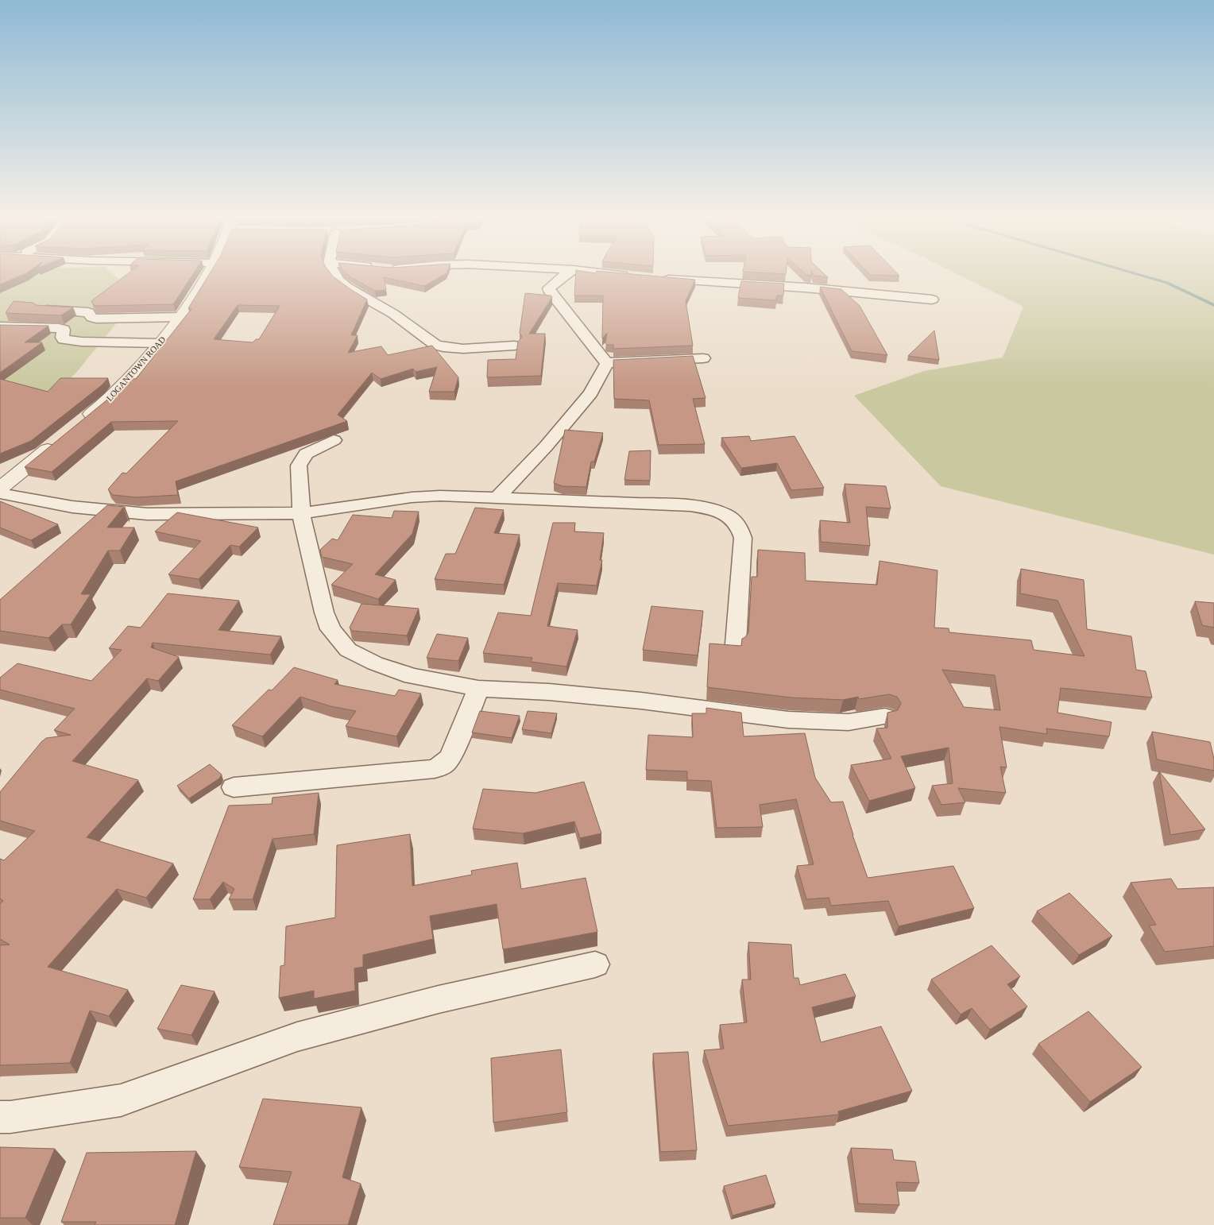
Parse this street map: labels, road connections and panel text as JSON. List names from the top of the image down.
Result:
{
  "streets": {
    "street": ["LOGANTOWN ROAD"]
  }
}
